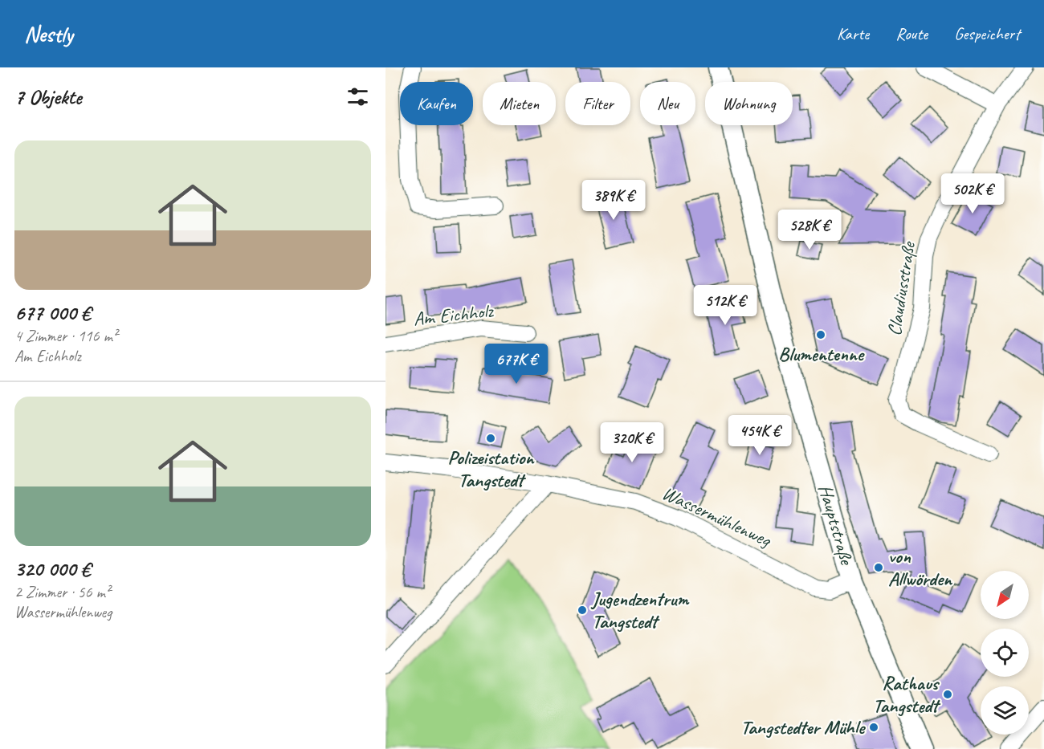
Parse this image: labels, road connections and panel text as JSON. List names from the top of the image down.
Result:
{
  "streets": {
    "street": [
      "Claudiusstraße",
      "Am Eichholz",
      "Wassermühlenweg",
      "Hauptstraße"
    ]
  },
  "crossings": [
    ["Wassermühlenweg", "Hauptstraße"]
  ],
  "places": [
    "Blumentenne",
    "Polizeistation Tangstedt",
    "von Allwörden",
    "Jugendzentrum Tangstedt",
    "Rathaus Tangstedt",
    "Tangstedter Mühle"
  ],
  "north": "bottom left",
  "page": {
    "header": "Nestly",
    "nav": ["Karte", "Route", "Gespeichert"],
    "heading": "7 Objekte",
    "chip": [
      "Kaufen",
      "Mieten",
      "Filter",
      "Neu",
      "Wohnung"
    ],
    "list": [
      {
        "name": "677 000 €",
        "note": "4 Zimmer · 116 m² · Am Eichholz"
      },
      {
        "name": "320 000 €",
        "note": "2 Zimmer · 56 m² · Wassermühlenweg"
      }
    ],
    "price": [
      "502K €",
      "389K €",
      "528K €",
      "512K €",
      "677K €",
      "454K €",
      "320K €"
    ]
  }
}
